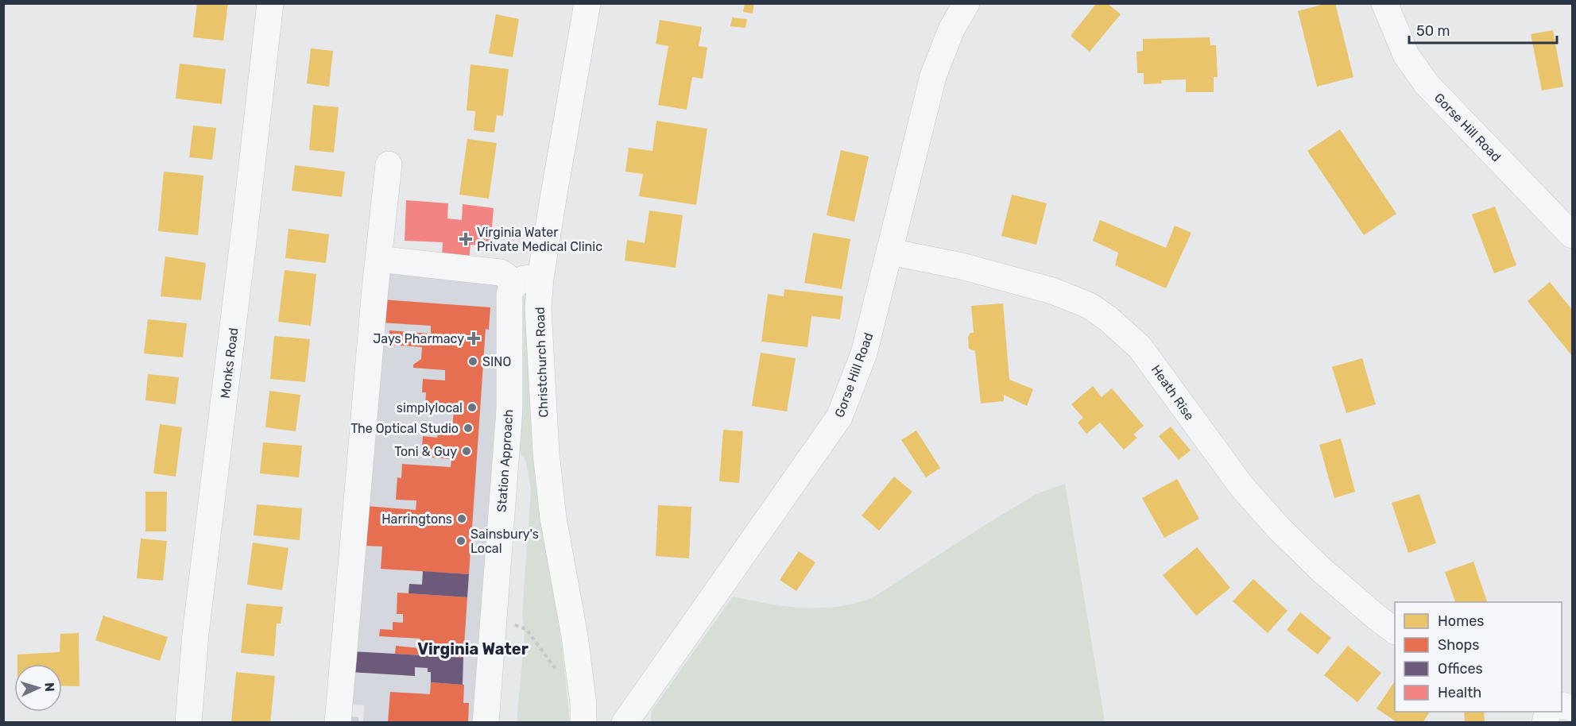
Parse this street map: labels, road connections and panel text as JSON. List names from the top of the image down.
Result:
{
  "streets": {
    "main road": ["Christchurch Road"],
    "street": [
      "Gorse Hill Road",
      "Monks Road",
      "Heath Rise",
      "Station Approach"
    ]
  },
  "crossings": [
    ["Gorse Hill Road", "Heath Rise"],
    ["Christchurch Road", "Station Approach"]
  ],
  "districts": ["Virginia Water"],
  "places": {
    "health": ["Virginia Water Private Medical Clinic", "Jays Pharmacy"],
    "other": [
      "SINO",
      "simplylocal",
      "The Optical Studio",
      "Toni & Guy",
      "Harringtons",
      "Sainsbury's Local"
    ]
  },
  "legend": [
    "Homes",
    "Shops",
    "Offices",
    "Health"
  ],
  "scale_bar": "50 m",
  "north": "right"
}
